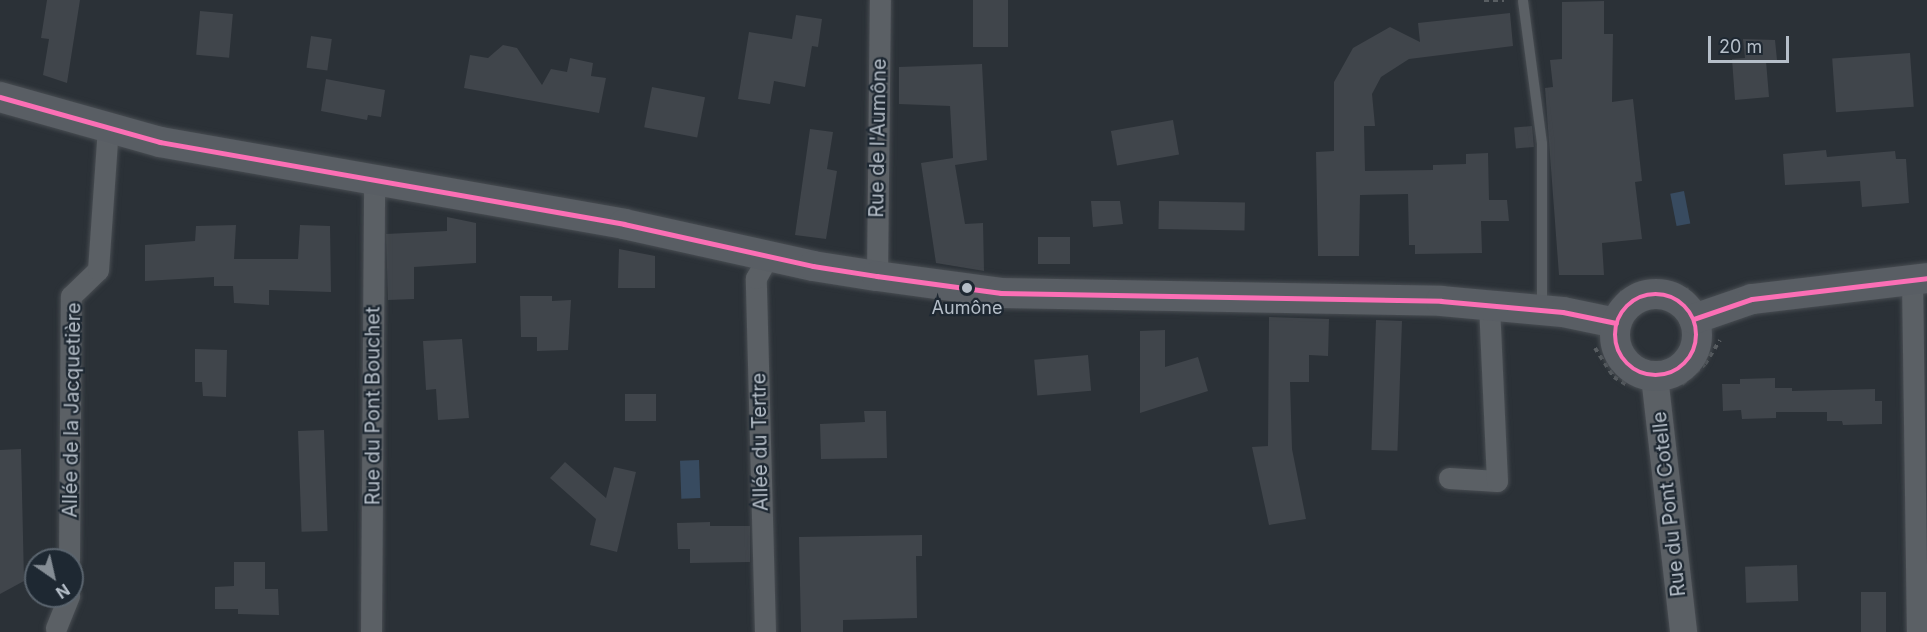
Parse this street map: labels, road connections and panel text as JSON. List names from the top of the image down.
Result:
{
  "streets": {
    "street": [
      "Rue de l'Aumône",
      "Rue du Pont Bouchet",
      "Allée de la Jacquetière",
      "Allée du Tertre",
      "Rue du Pont Cotelle"
    ]
  },
  "places": ["Aumône"],
  "scale_bar": "20 m",
  "north": "bottom right"
}
